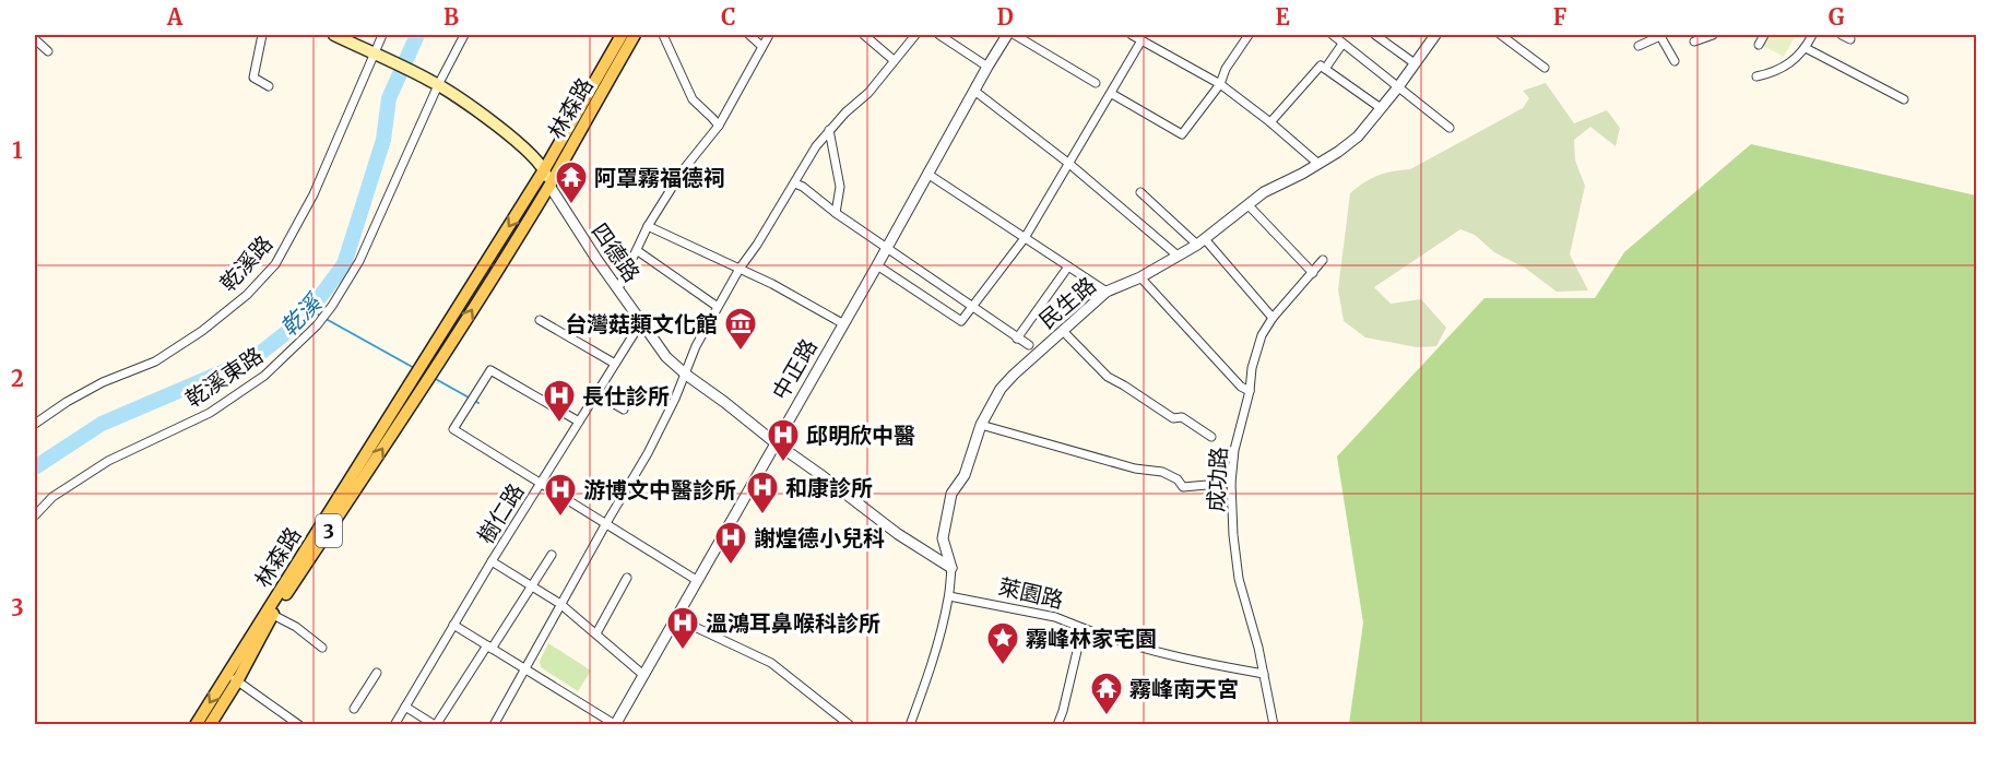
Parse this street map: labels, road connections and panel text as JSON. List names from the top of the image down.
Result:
{
  "streets": {
    "main road": ["林森路", "四德路", "3"],
    "street": [
      "乾溪路",
      "民生路",
      "中正路",
      "乾溪東路",
      "成功路",
      "樹仁路",
      "萊園路"
    ]
  },
  "crossings": [
    ["林森路", "四德路"],
    ["林森路", "3"],
    ["四德路", "中正路"],
    ["四德路", "樹仁路"],
    ["民生路", "萊園路"]
  ],
  "water": ["乾溪"],
  "places": {
    "temple": ["阿罩霧福德祠", "霧峰南天宮"],
    "museum": ["台灣菇類文化館"],
    "hospital": [
      "長仕診所",
      "邱明欣中醫",
      "和康診所",
      "游博文中醫診所",
      "謝煌德小兒科",
      "溫鴻耳鼻喉科診所"
    ],
    "place": ["霧峰林家宅園"]
  },
  "grid": {
    "columns": [
      "A",
      "B",
      "C",
      "D",
      "E",
      "F",
      "G"
    ],
    "rows": ["1", "2", "3"]
  }
}
